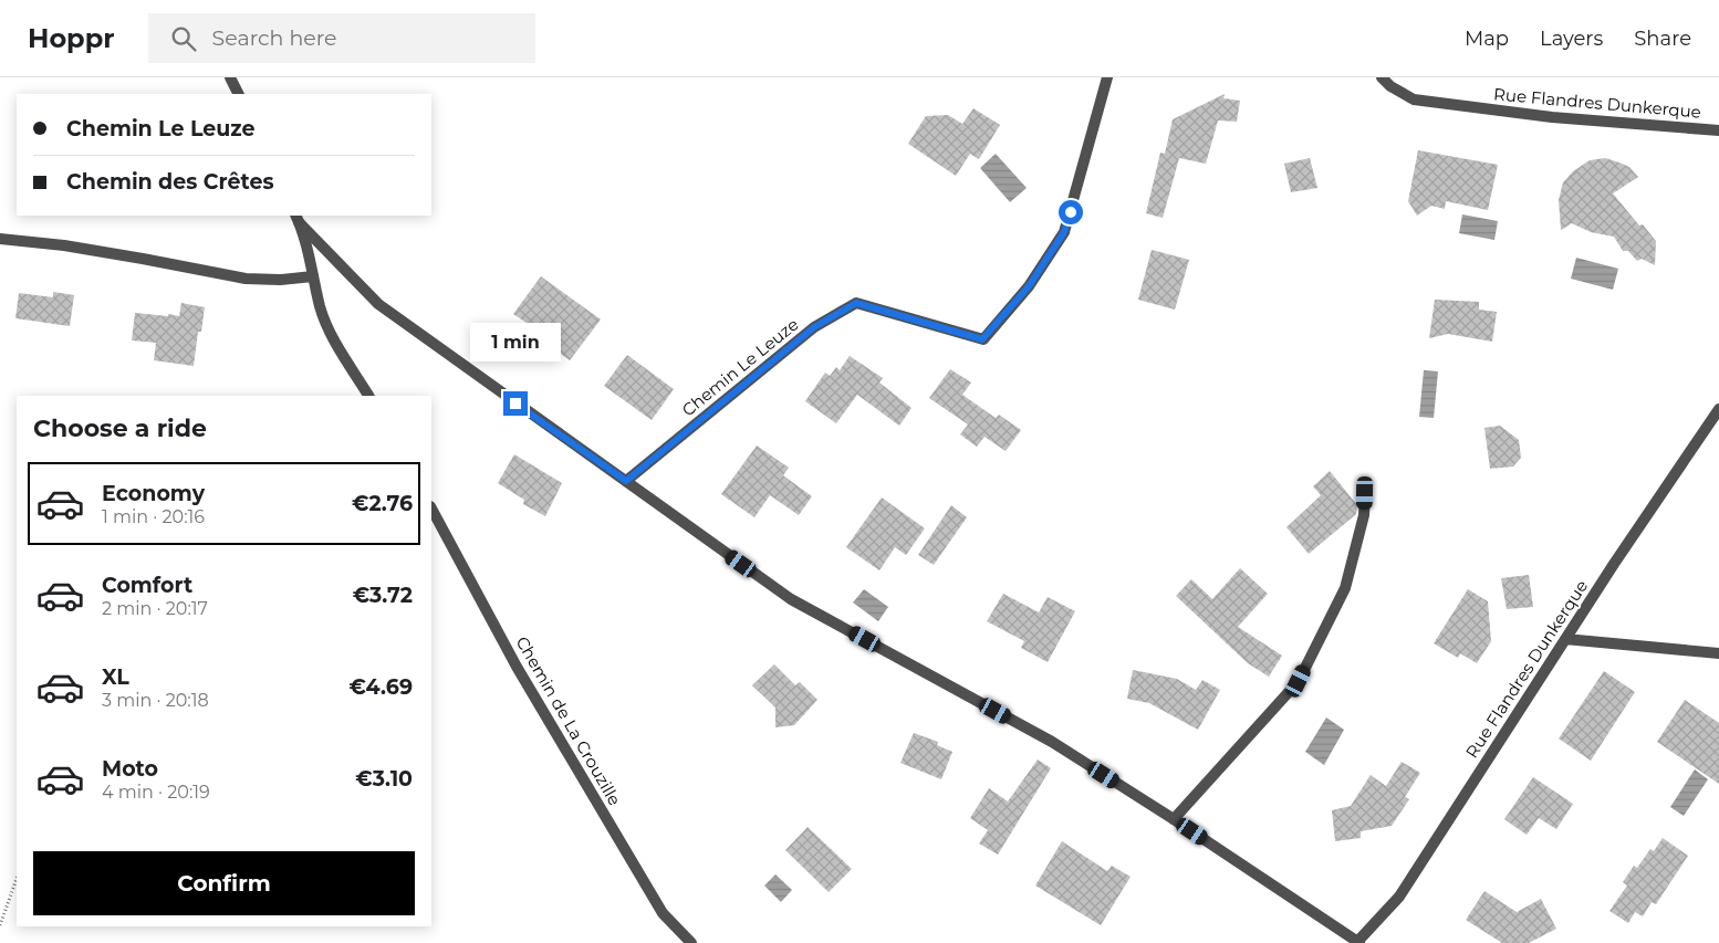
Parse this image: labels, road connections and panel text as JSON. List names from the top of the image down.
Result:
{
  "streets": {
    "street": ["Rue Flandres Dunkerque", "Chemin Le Leuze", "Chemin de La Crouzille"]
  },
  "page": {
    "header": "Hoppr",
    "search": "Search here",
    "nav": ["Map", "Layers", "Share"],
    "banner": ["Chemin Le Leuze", "Chemin des Crêtes"],
    "bubble": "1 min",
    "heading": "Choose a ride",
    "list": [
      {
        "name": "Economy",
        "note": "1 min · 20:16",
        "value": "€2.76"
      },
      {
        "name": "Comfort",
        "note": "2 min · 20:17",
        "value": "€3.72"
      },
      {
        "name": "XL",
        "note": "3 min · 20:18",
        "value": "€4.69"
      },
      {
        "name": "Moto",
        "note": "4 min · 20:19",
        "value": "€3.10"
      }
    ],
    "buttons": "Confirm"
  }
}
